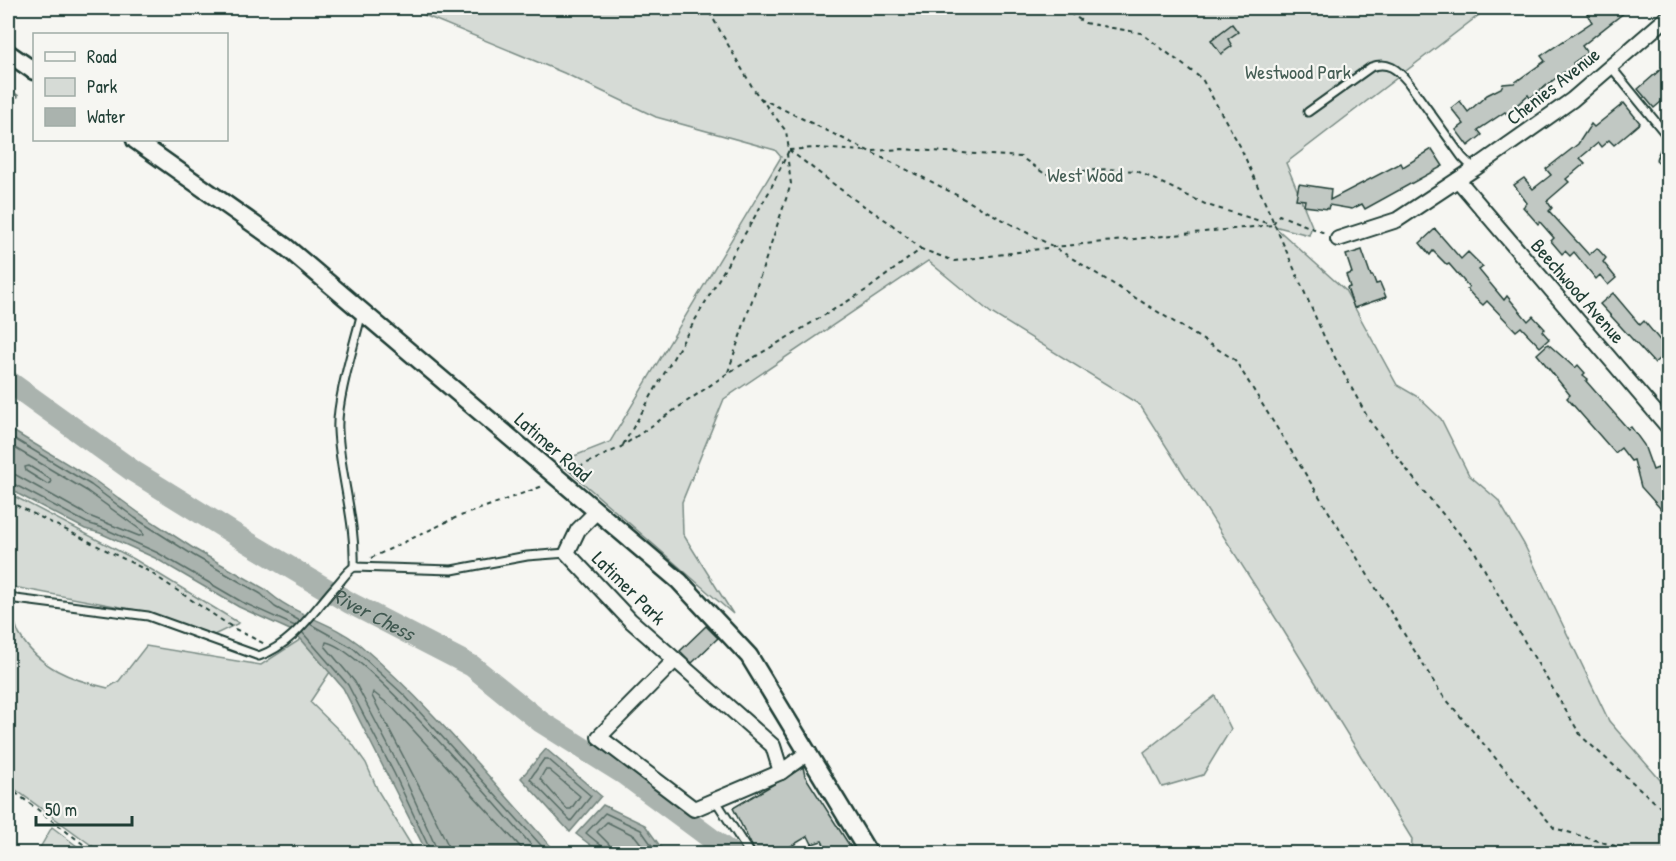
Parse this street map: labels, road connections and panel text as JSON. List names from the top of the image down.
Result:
{
  "streets": {
    "street": [
      "Chenies Avenue",
      "Beechwood Avenue",
      "Latimer Road",
      "Latimer Park"
    ]
  },
  "crossings": [
    ["Chenies Avenue", "Beechwood Avenue"],
    ["Latimer Road", "Latimer Park"]
  ],
  "water": ["River Chess"],
  "parks": ["Westwood Park", "West Wood"],
  "legend": ["Road", "Park", "Water"],
  "scale_bar": "50 m"
}
